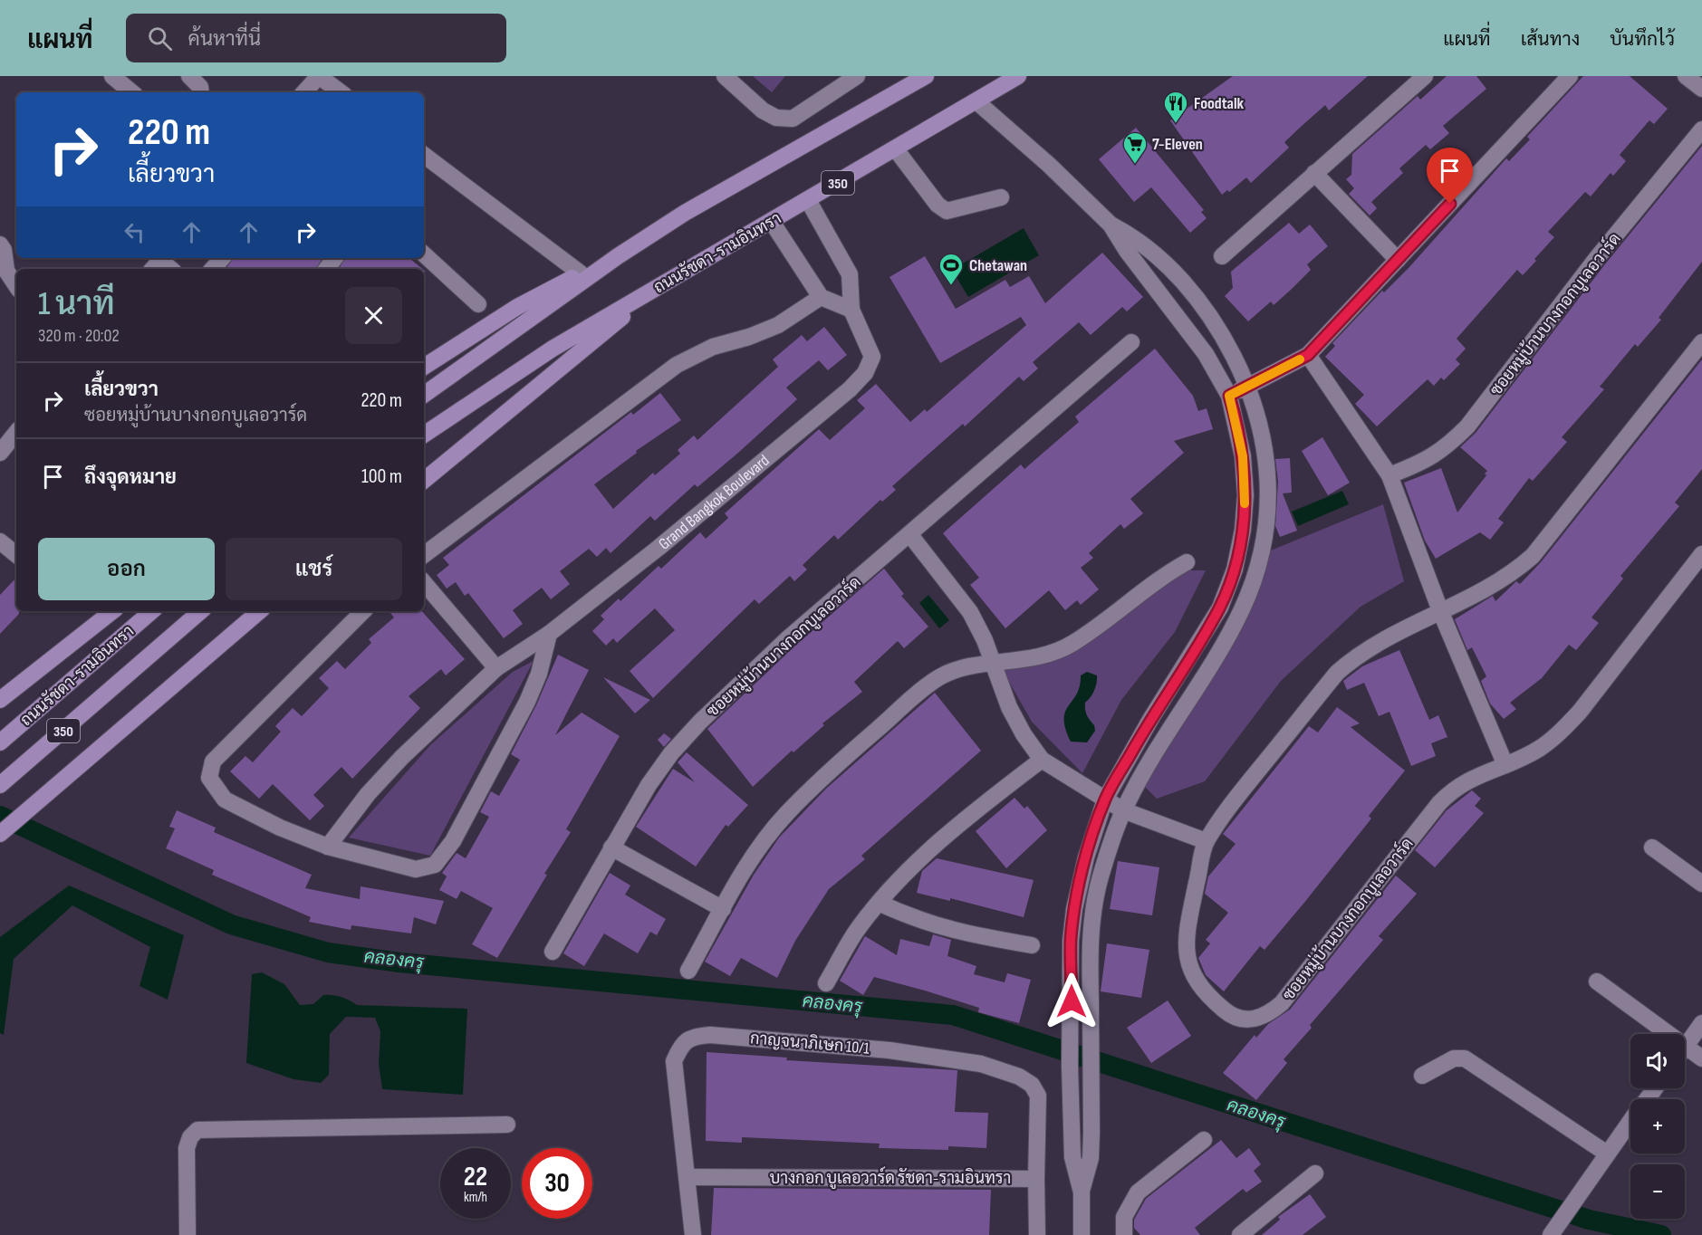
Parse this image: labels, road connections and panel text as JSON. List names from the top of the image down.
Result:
{
  "streets": {
    "main road": ["350", "ถนนรัชดา-รามอินทรา"],
    "street": [
      "ซอยหมู่บ้านบางกอกบูเลอวาร์ด",
      "Grand Bangkok Boulevard",
      "กาญจนาภิเษก 10/1",
      "บางกอก บูเลอวาร์ด รัชดา-รามอินทรา"
    ]
  },
  "crossings": [
    ["ถนนรัชดา-รามอินทรา", "Grand Bangkok Boulevard"],
    ["กาญจนาภิเษก 10/1", "บางกอก บูเลอวาร์ด รัชดา-รามอินทรา"]
  ],
  "water": ["คลองครุ"],
  "places": {
    "restaurant": ["Foodtalk"],
    "supermarket": ["7-Eleven"],
    "sports": ["Chetawan"]
  },
  "page": {
    "header": "แผนที่",
    "search": "ค้นหาที่นี่",
    "nav": ["แผนที่", "เส้นทาง", "บันทึกไว้"],
    "turn": ["220 m", "เลี้ยวขวา"],
    "heading": ["1 นาที", "320 m · 20:02"],
    "list": [
      {
        "name": "เลี้ยวขวา",
        "note": "ซอยหมู่บ้านบางกอกบูเลอวาร์ด",
        "value": "220 m"
      },
      {
        "name": "ถึงจุดหมาย",
        "value": "100 m"
      }
    ],
    "buttons": ["ออก", "แชร์"],
    "map_buttons": ["+", "−"],
    "speed": "22 km/h",
    "limit": "30"
  }
}
